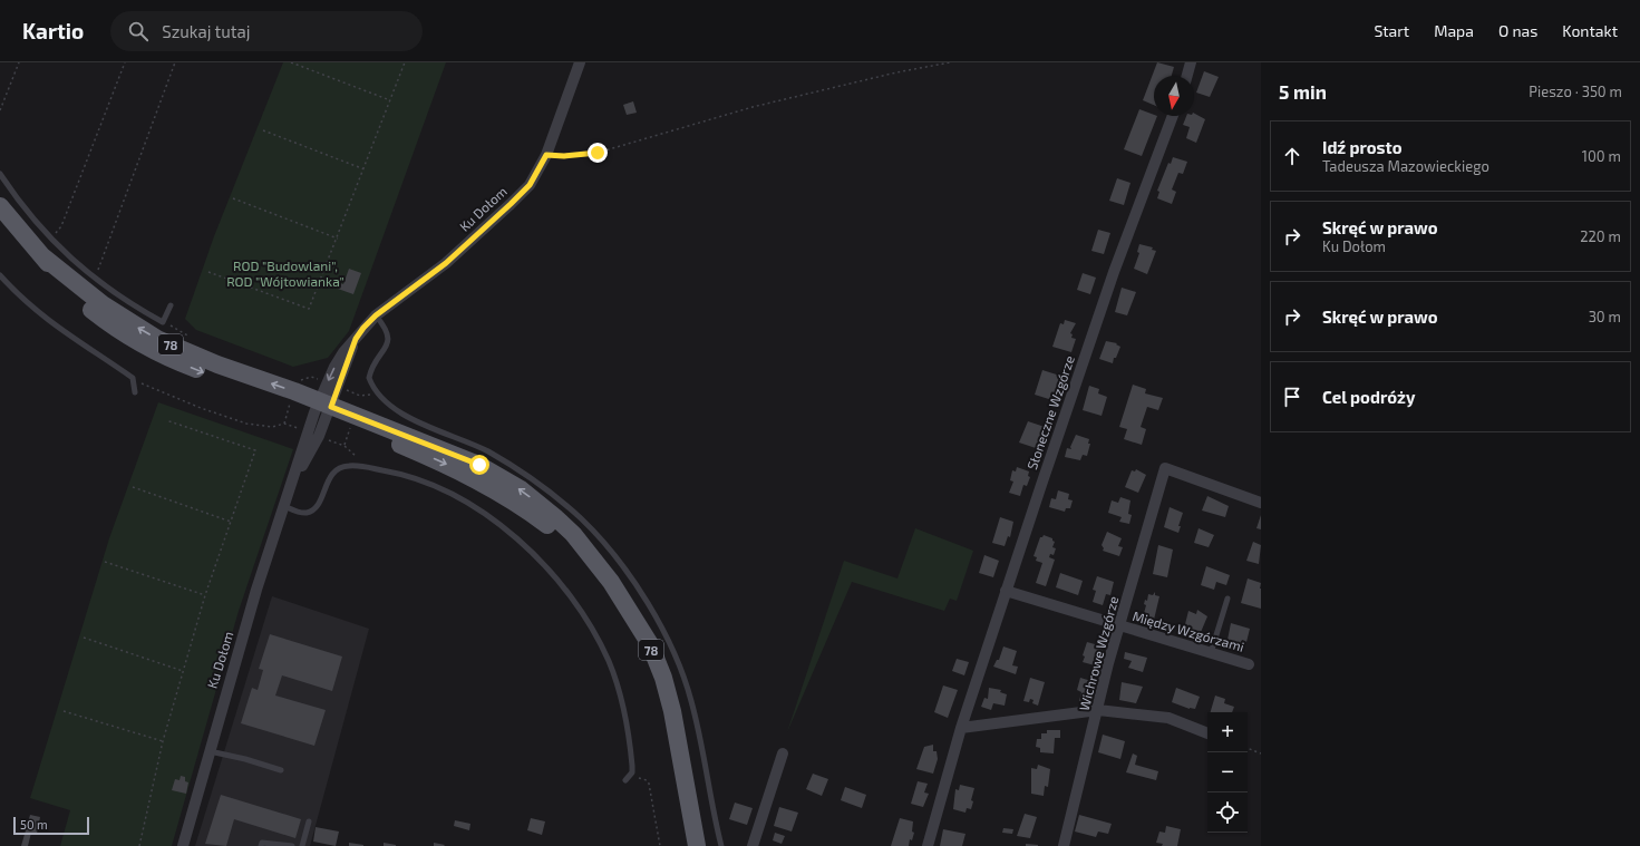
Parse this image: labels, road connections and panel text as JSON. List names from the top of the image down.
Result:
{
  "streets": {
    "main road": ["78"],
    "street": [
      "Ku Dołom",
      "Słoneczne Wzgórze",
      "Między Wzgórzami",
      "Wichrowe Wzgórze"
    ]
  },
  "crossings": [
    ["Ku Dołom", "78"],
    ["Słoneczne Wzgórze", "Między Wzgórzami"],
    ["Między Wzgórzami", "Wichrowe Wzgórze"]
  ],
  "parks": ["ROD \"Budowlani\", ROD \"Wójtowianka\""],
  "scale_bar": "50 m",
  "north": "bottom",
  "page": {
    "header": "Kartio",
    "search": "Szukaj tutaj",
    "nav": [
      "Start",
      "Mapa",
      "O nas",
      "Kontakt"
    ],
    "heading": ["5 min", "Pieszo · 350 m"],
    "list": [
      ["Idź prosto", "Tadeusza Mazowieckiego", "100 m"],
      ["Skręć w prawo", "Ku Dołom", "220 m"],
      ["Skręć w prawo", "30 m"],
      "Cel podróży"
    ],
    "map_buttons": ["+", "−"],
    "scale": "50 m"
  }
}
